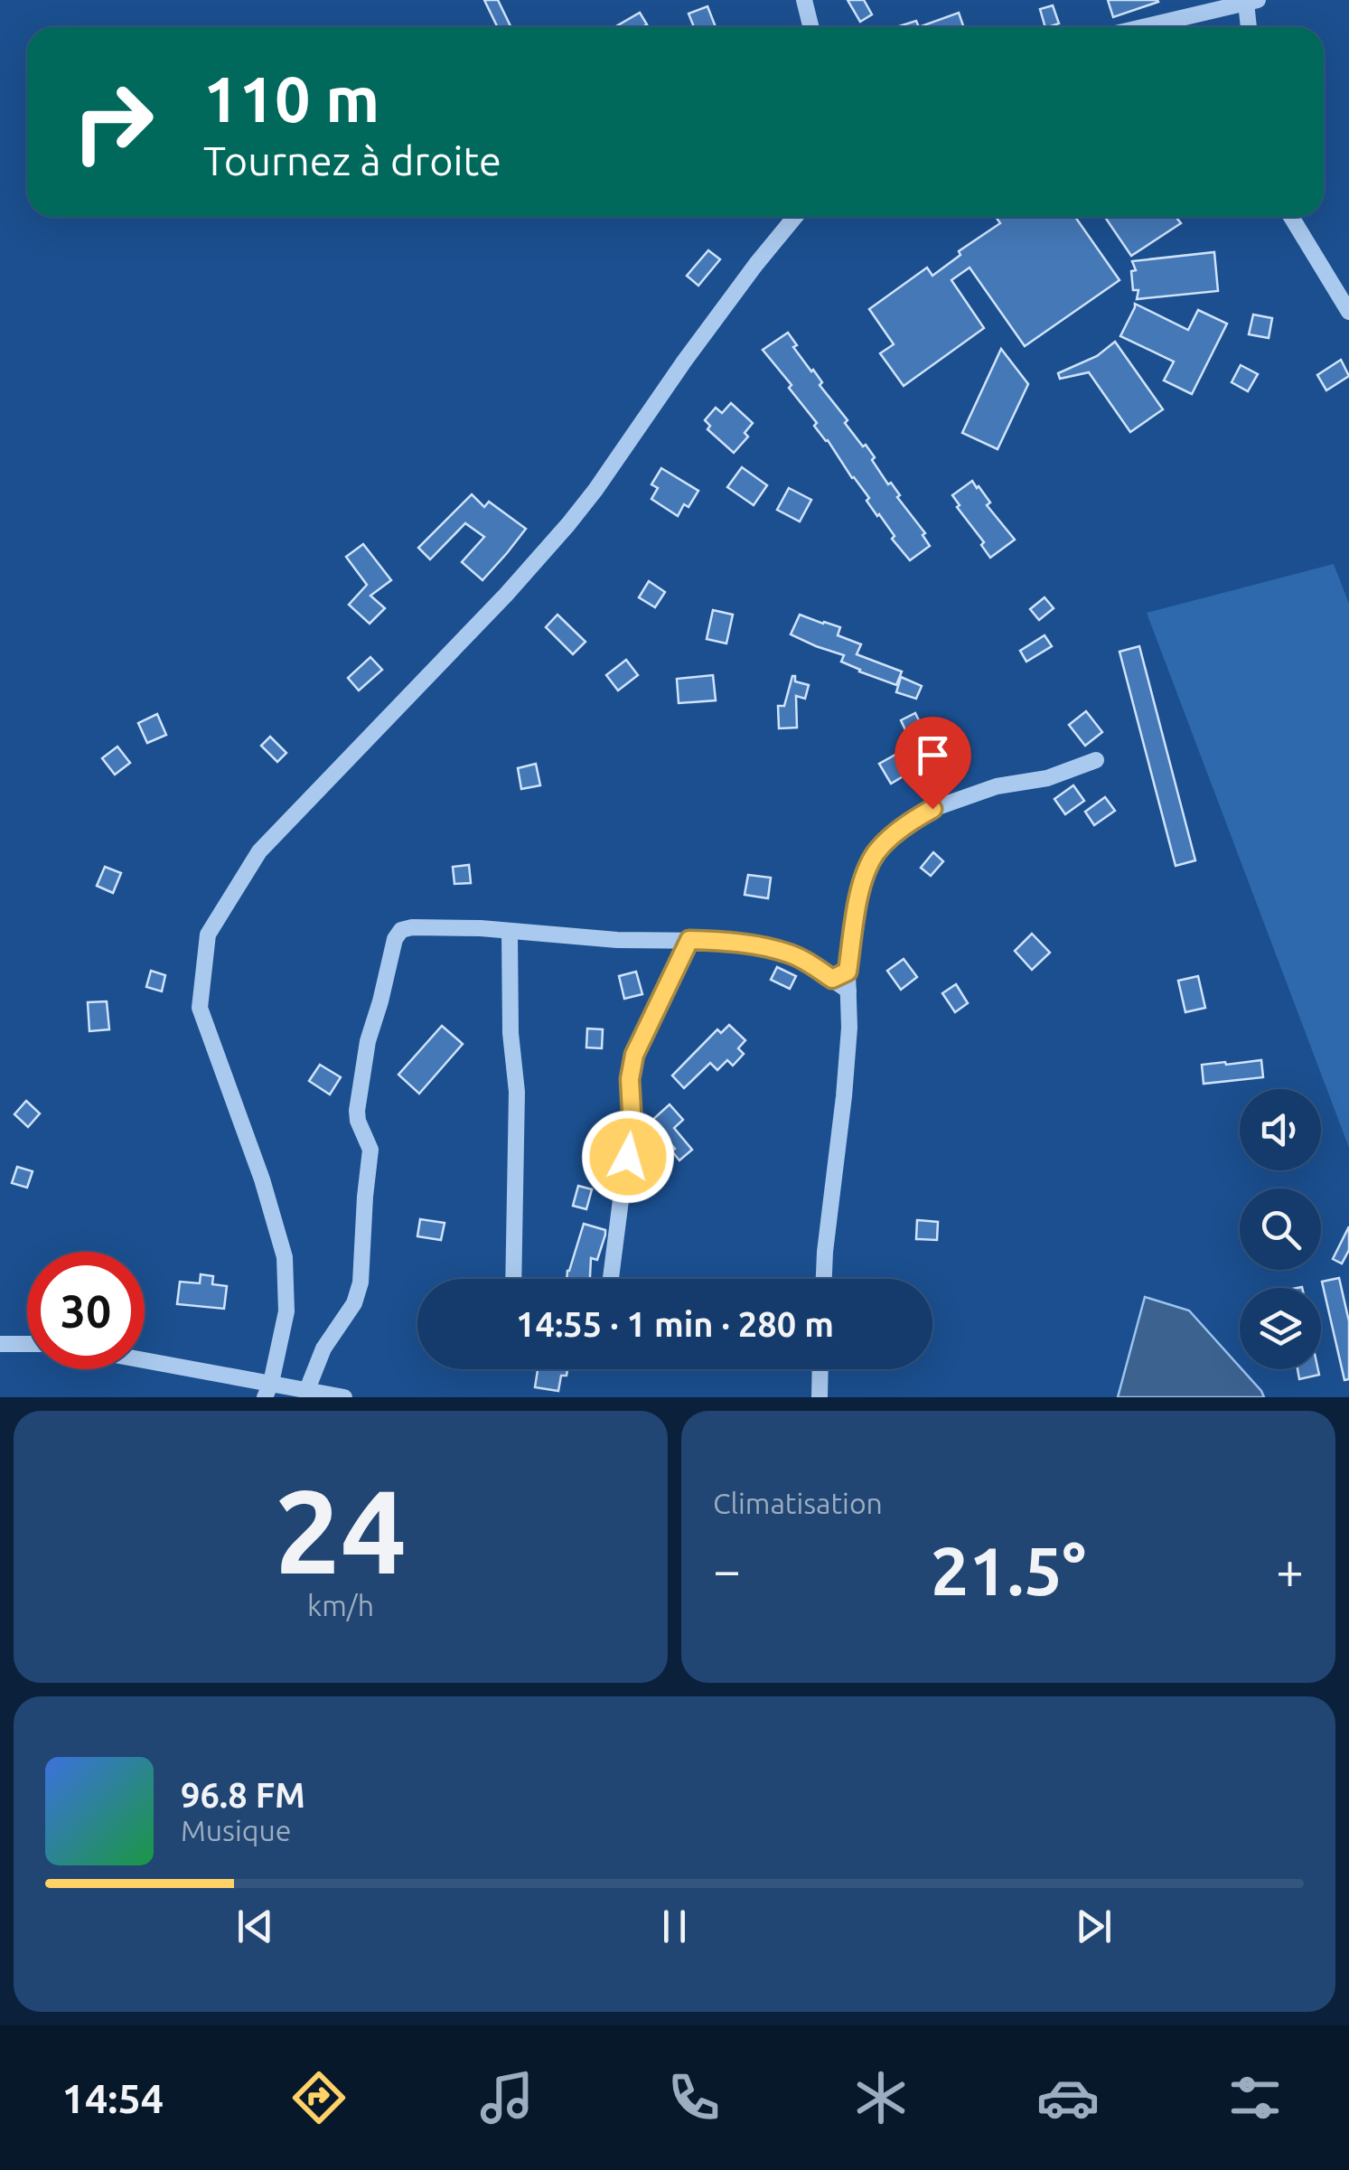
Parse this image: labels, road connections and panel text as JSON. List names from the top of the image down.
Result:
{
  "page": {
    "turn": ["110 m", "Tournez à droite"],
    "limit": "30",
    "trip": "14:55 · 1 min · 280 m",
    "tile": [
      ["24", "km/h"],
      "Climatisation"
    ],
    "heat": ["−", "21.5°", "+"],
    "song": ["96.8 FM", "Musique"],
    "tabs": "14:54"
  }
}
